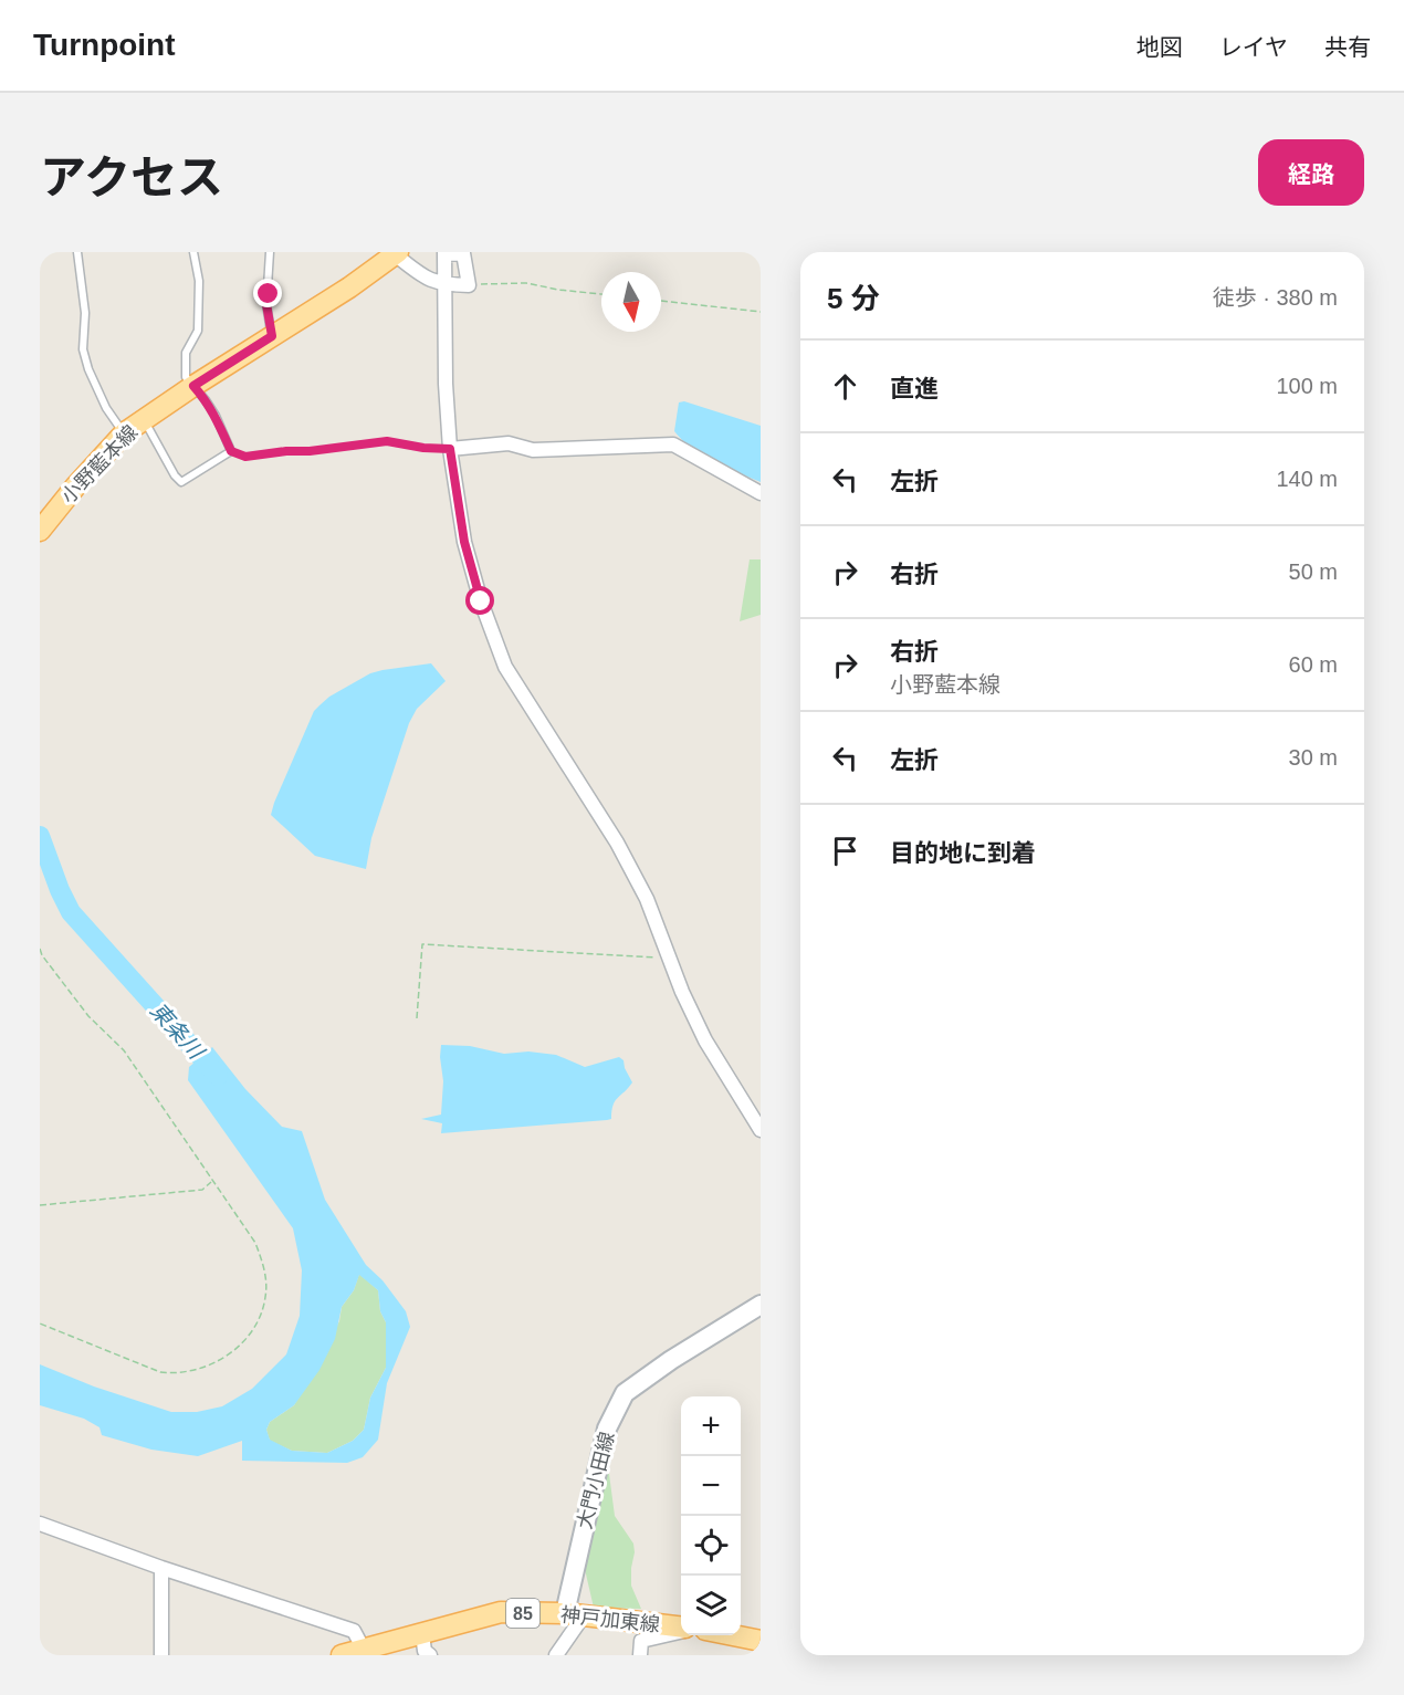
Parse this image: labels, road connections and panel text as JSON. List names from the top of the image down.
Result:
{
  "streets": {
    "main road": [
      "小野藍本線",
      "大門小田線",
      "85",
      "神戸加東線"
    ]
  },
  "crossings": [
    ["大門小田線", "神戸加東線"]
  ],
  "water": ["東条川"],
  "north": "bottom",
  "page": {
    "header": "Turnpoint",
    "nav": ["地図", "レイヤ", "共有"],
    "title": "アクセス",
    "buttons": "経路",
    "heading": ["5 分", "徒歩 · 380 m"],
    "list": [
      ["直進", "100 m"],
      ["左折", "140 m"],
      ["右折", "50 m"],
      ["右折", "小野藍本線", "60 m"],
      ["左折", "30 m"],
      "目的地に到着"
    ],
    "map_buttons": ["+", "−"]
  }
}
